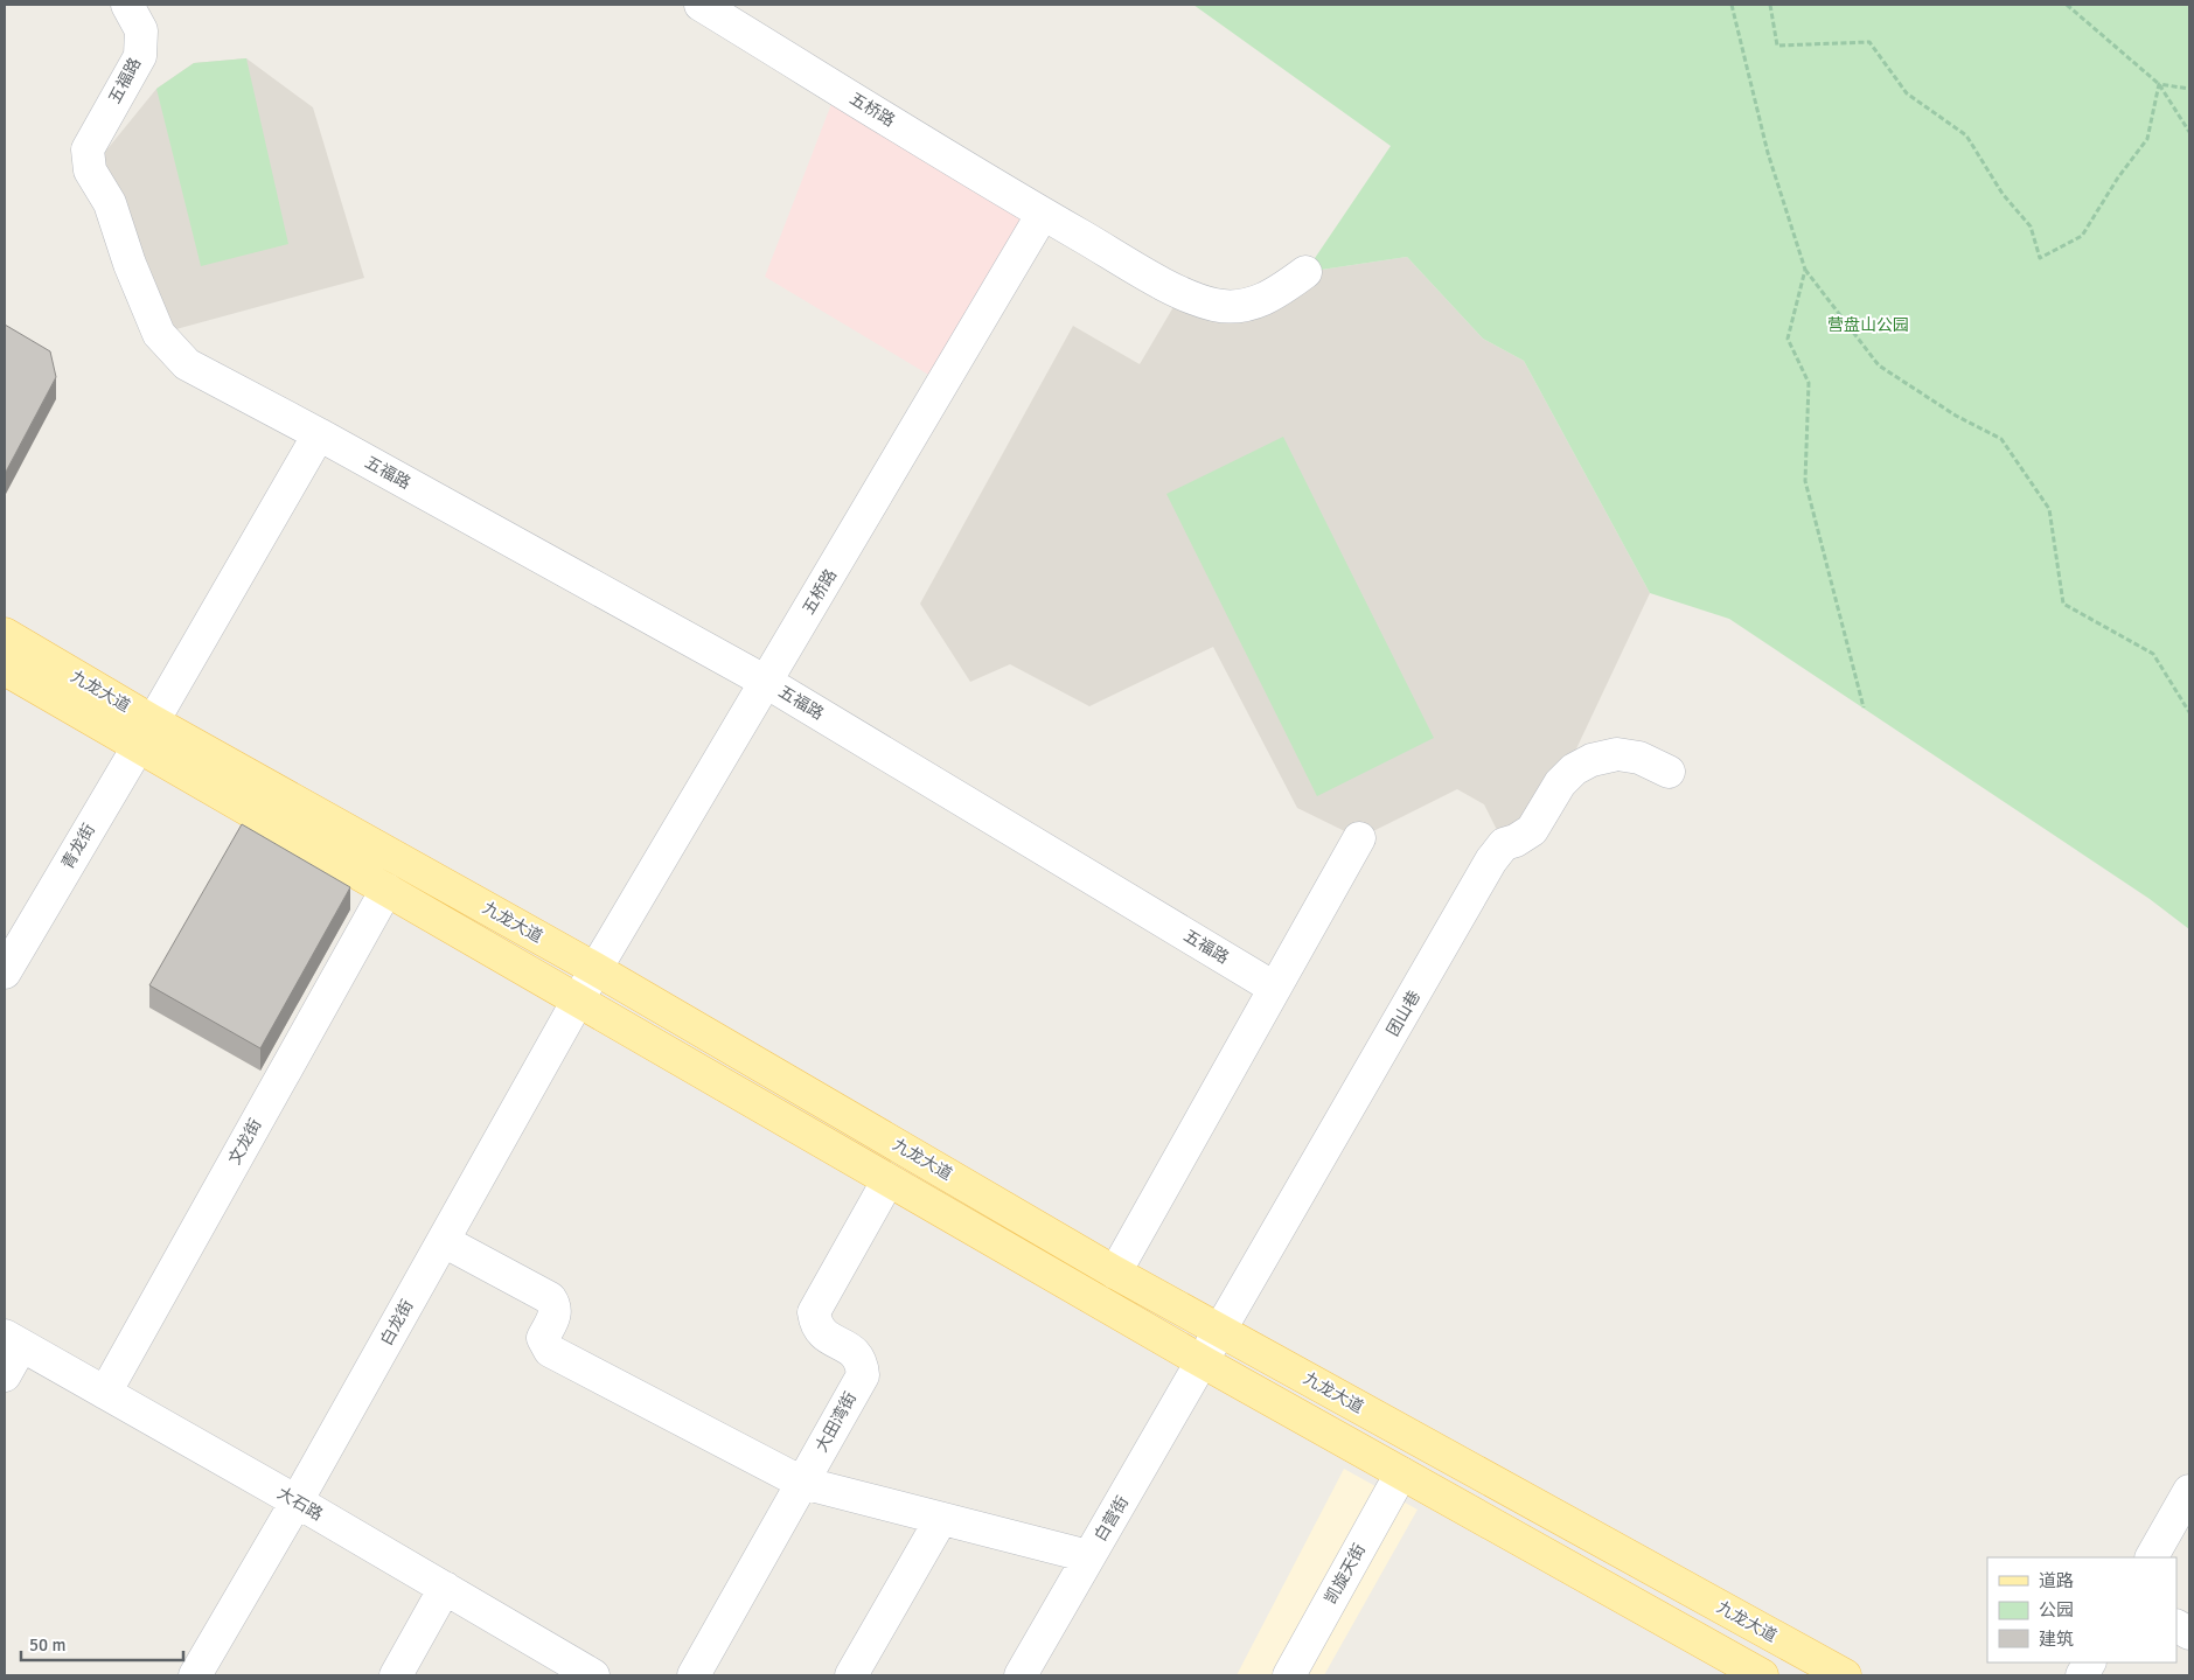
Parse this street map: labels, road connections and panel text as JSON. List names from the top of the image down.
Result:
{
  "streets": {
    "main road": ["九龙大道"],
    "street": [
      "五福路",
      "五桥路",
      "青龙街",
      "团山巷",
      "文龙街",
      "白龙街",
      "大田湾街",
      "大石路",
      "白营街",
      "凯旋天街"
    ]
  },
  "crossings": [
    ["五福路", "五桥路"],
    ["五桥路", "九龙大道"],
    ["五桥路", "白龙街"],
    ["九龙大道", "青龙街"],
    ["九龙大道", "团山巷"],
    ["九龙大道", "文龙街"],
    ["九龙大道", "白龙街"],
    ["九龙大道", "大田湾街"],
    ["九龙大道", "白营街"],
    ["九龙大道", "凯旋天街"],
    ["团山巷", "白营街"],
    ["文龙街", "大石路"],
    ["白龙街", "大石路"]
  ],
  "parks": ["营盘山公园"],
  "legend": ["道路", "公园", "建筑"],
  "scale_bar": "50 m"
}
